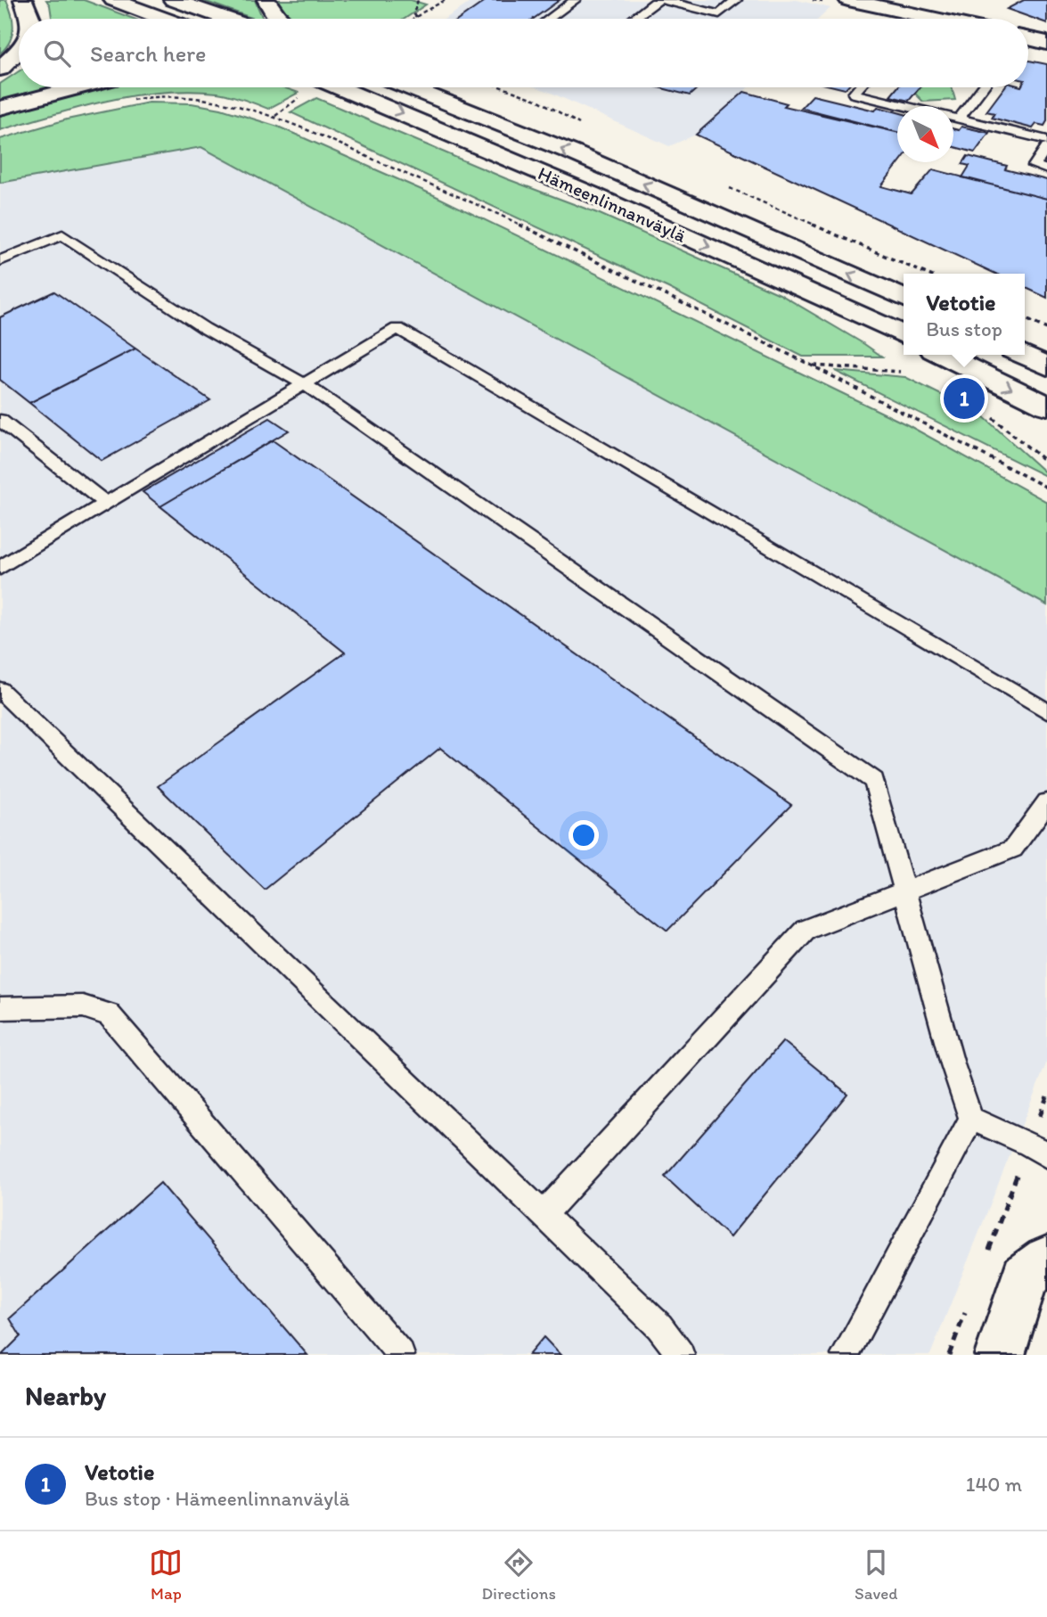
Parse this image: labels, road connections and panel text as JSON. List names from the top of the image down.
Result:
{
  "streets": {
    "main road": ["Hämeenlinnanväylä"]
  },
  "north": "bottom right",
  "page": {
    "search": "Search here",
    "popup": ["Vetotie", "Bus stop"],
    "pins": "1",
    "heading": "Nearby",
    "list": [
      {
        "mark": "1",
        "name": "Vetotie",
        "note": "Bus stop · Hämeenlinnanväylä",
        "value": "140 m"
      }
    ],
    "nav": ["Map", "Directions", "Saved"]
  }
}
